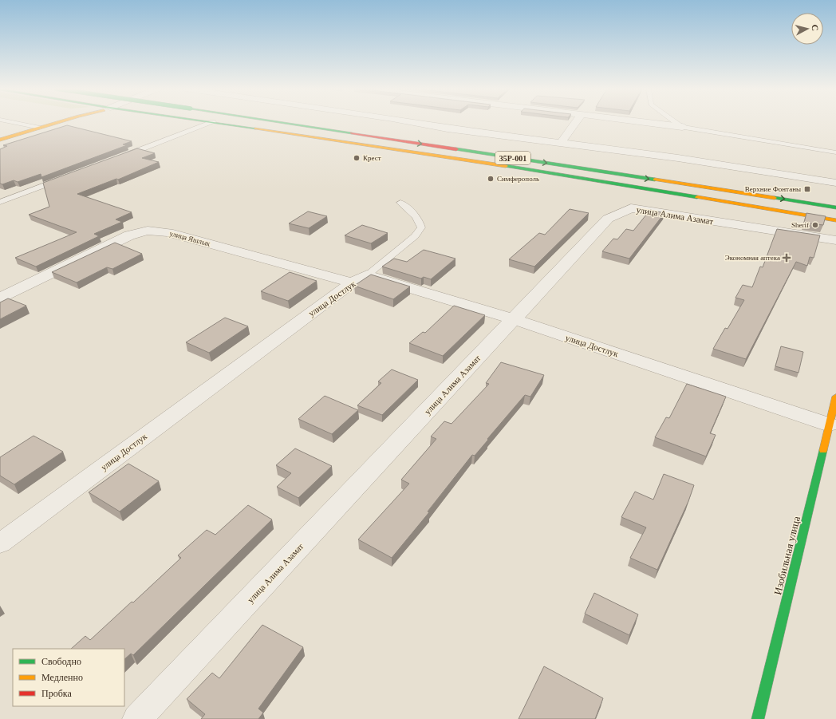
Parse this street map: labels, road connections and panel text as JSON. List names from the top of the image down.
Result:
{
  "streets": {
    "main road": ["35Р-001", "Изобильная улица"],
    "street": ["улица Алима Азамат", "улица Яшлык", "улица Достлук"]
  },
  "crossings": [
    ["улица Алима Азамат", "улица Достлук"],
    ["улица Яшлык", "улица Достлук"],
    ["улица Достлук", "Изобильная улица"]
  ],
  "places": {
    "other": ["Крест", "Симферополь", "Sherif"],
    "transit": ["Верхние Фонтаны"],
    "health": ["Экономная аптека"]
  },
  "legend": ["Свободно", "Медленно", "Пробка"],
  "north": "right"
}
